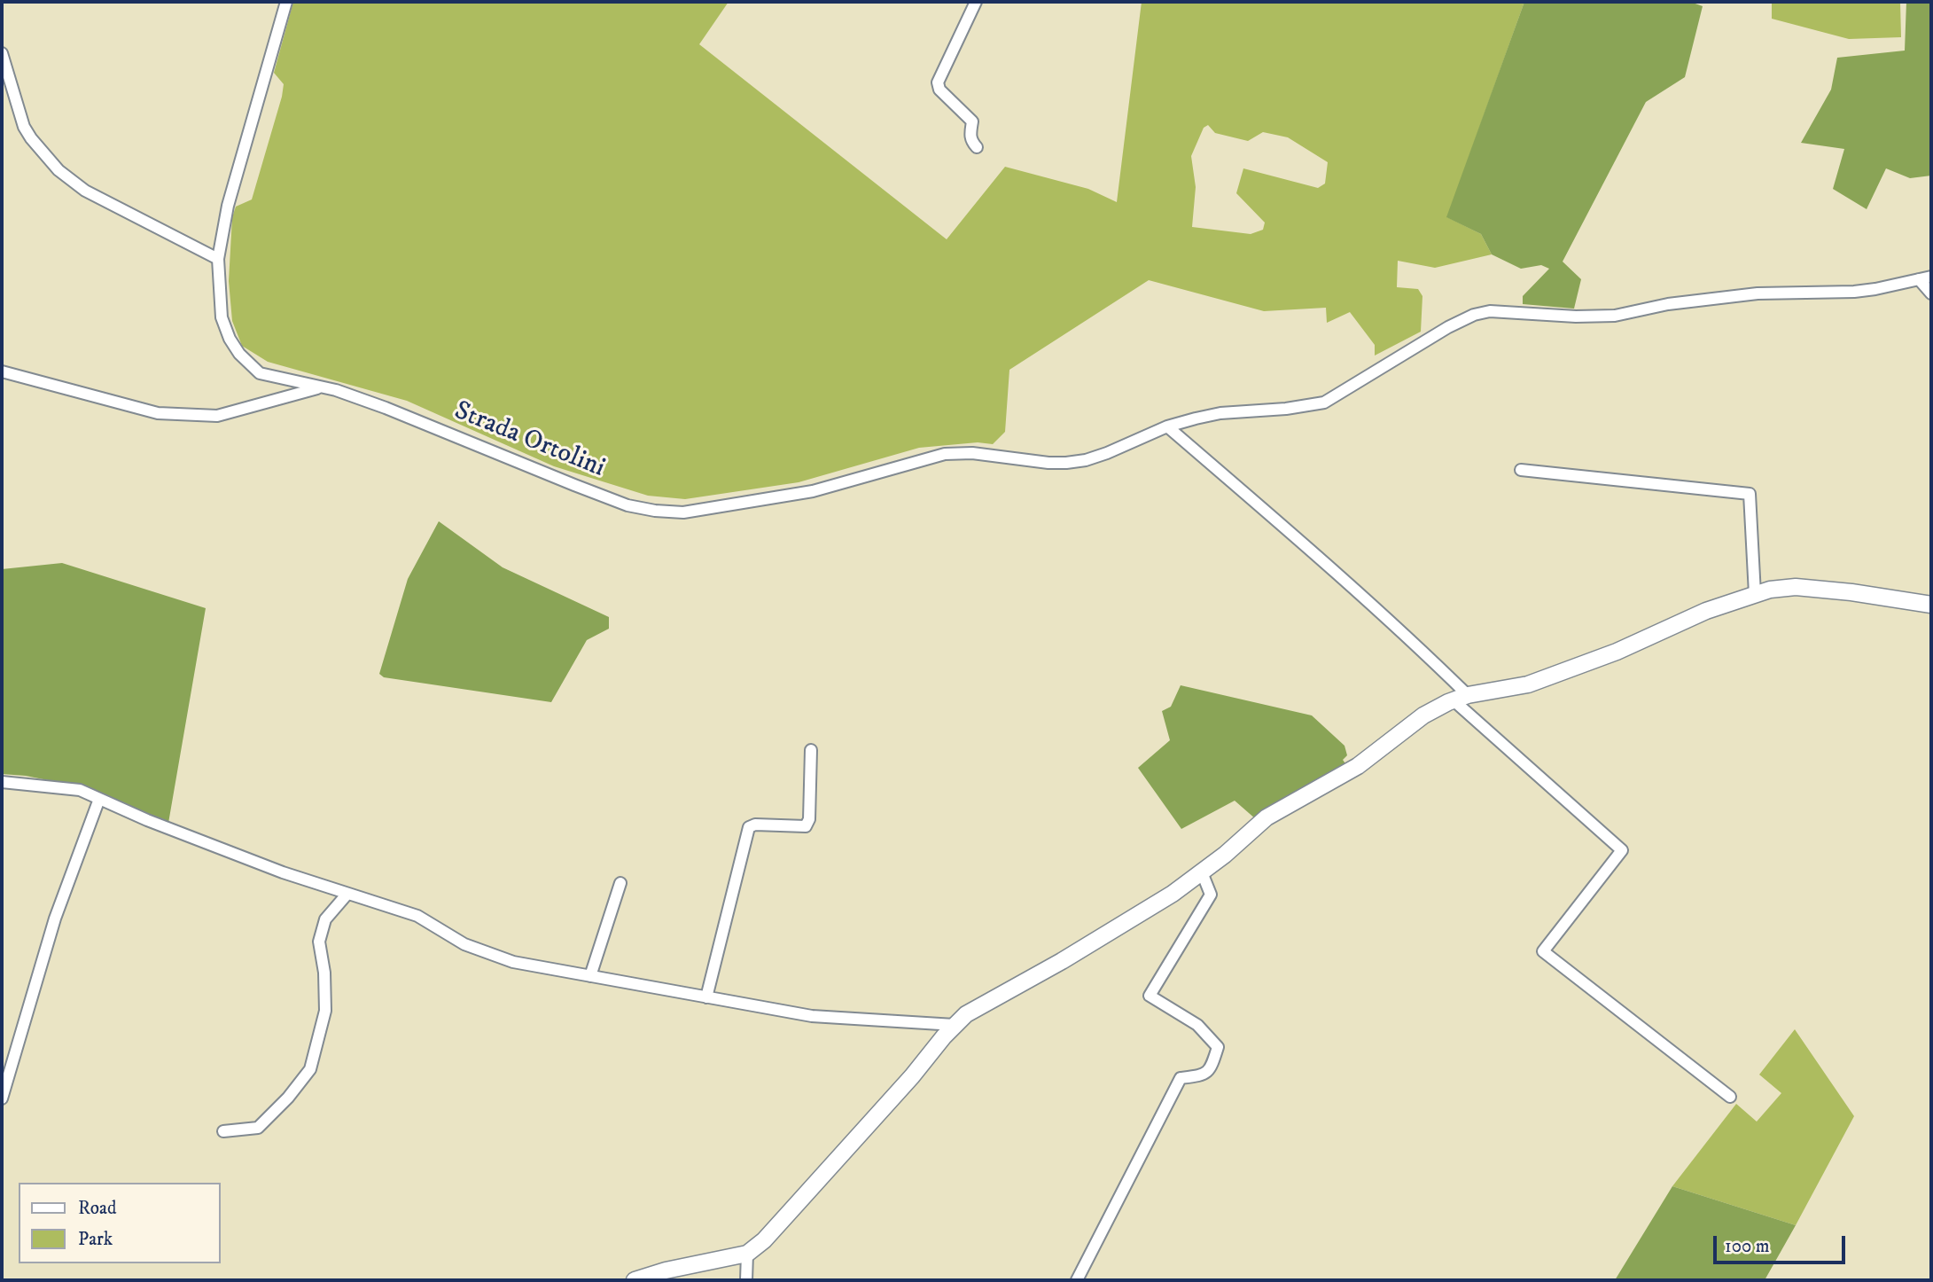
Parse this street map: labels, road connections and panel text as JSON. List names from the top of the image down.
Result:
{
  "streets": {
    "street": ["Strada Ortolini"]
  },
  "legend": ["Road", "Park"],
  "scale_bar": "100 m"
}
